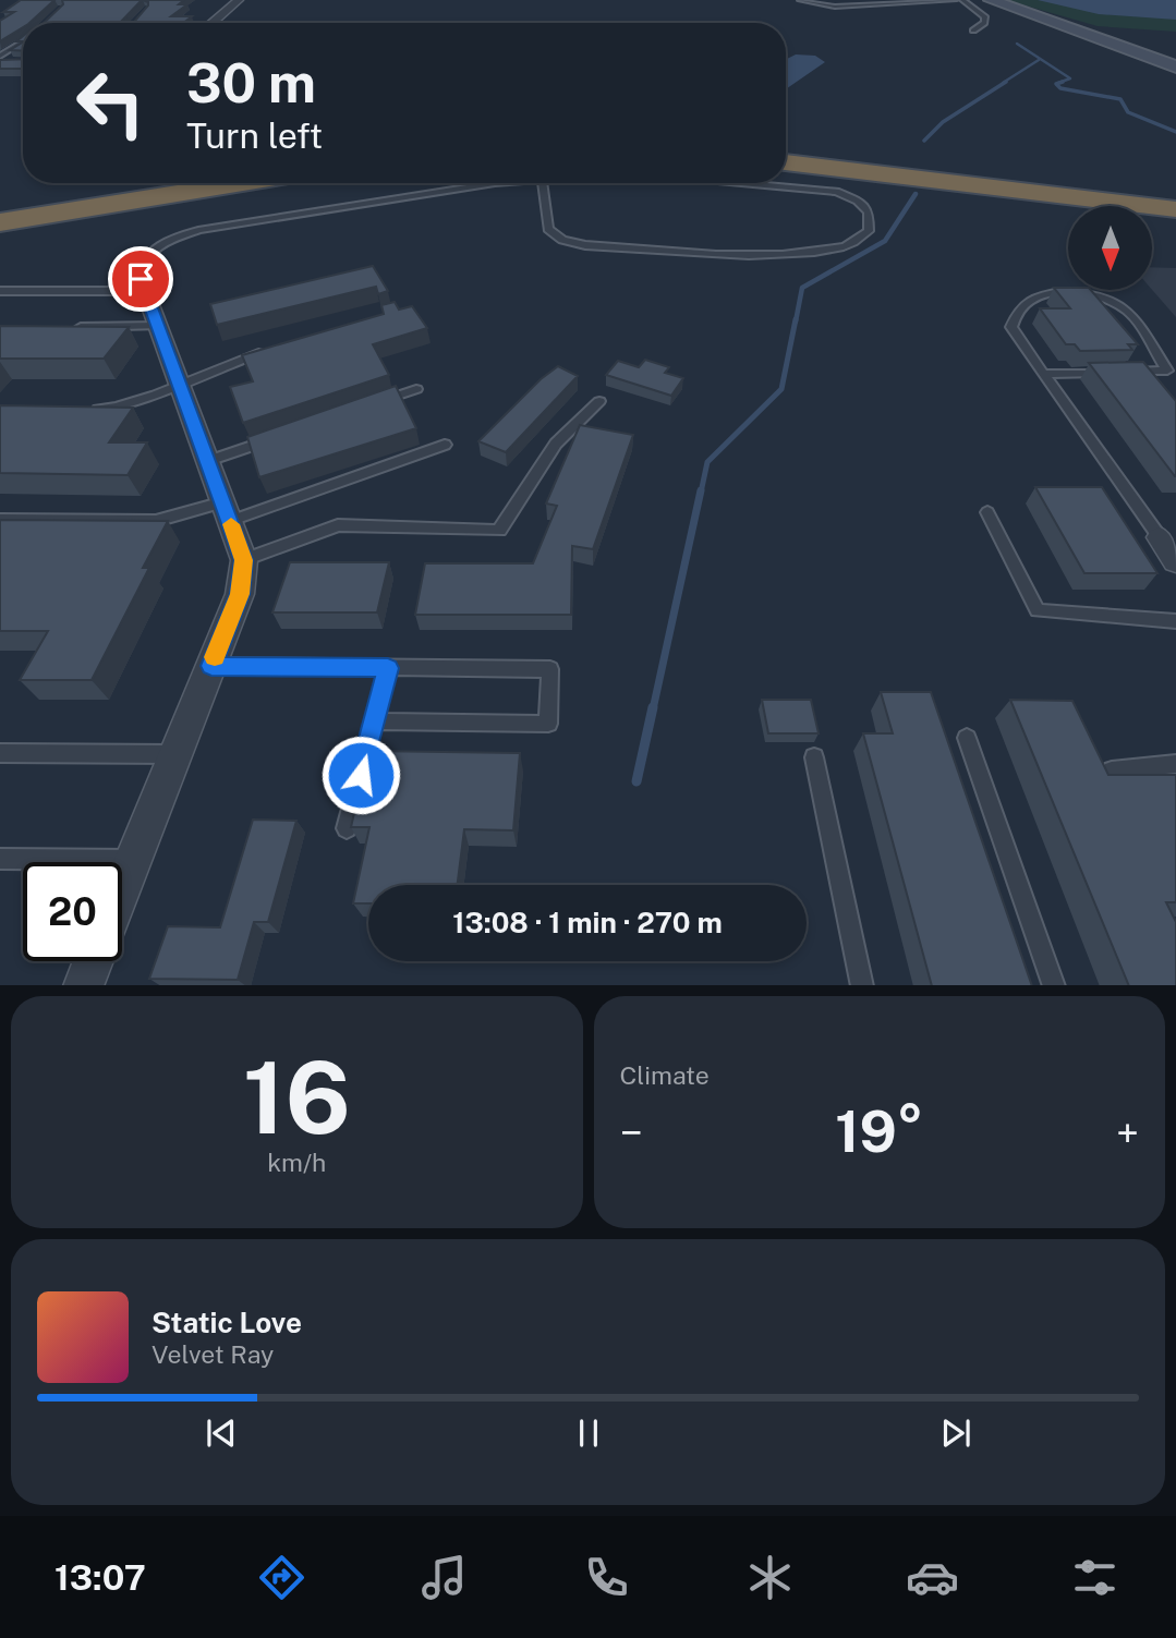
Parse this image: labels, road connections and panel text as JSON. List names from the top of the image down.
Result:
{
  "north": "bottom",
  "page": {
    "turn": ["30 m", "Turn left"],
    "limit": "20",
    "trip": "13:08 · 1 min · 270 m",
    "tile": [
      ["16", "km/h"],
      "Climate"
    ],
    "heat": ["−", "19°", "+"],
    "song": ["Static Love", "Velvet Ray"],
    "tabs": "13:07"
  }
}
